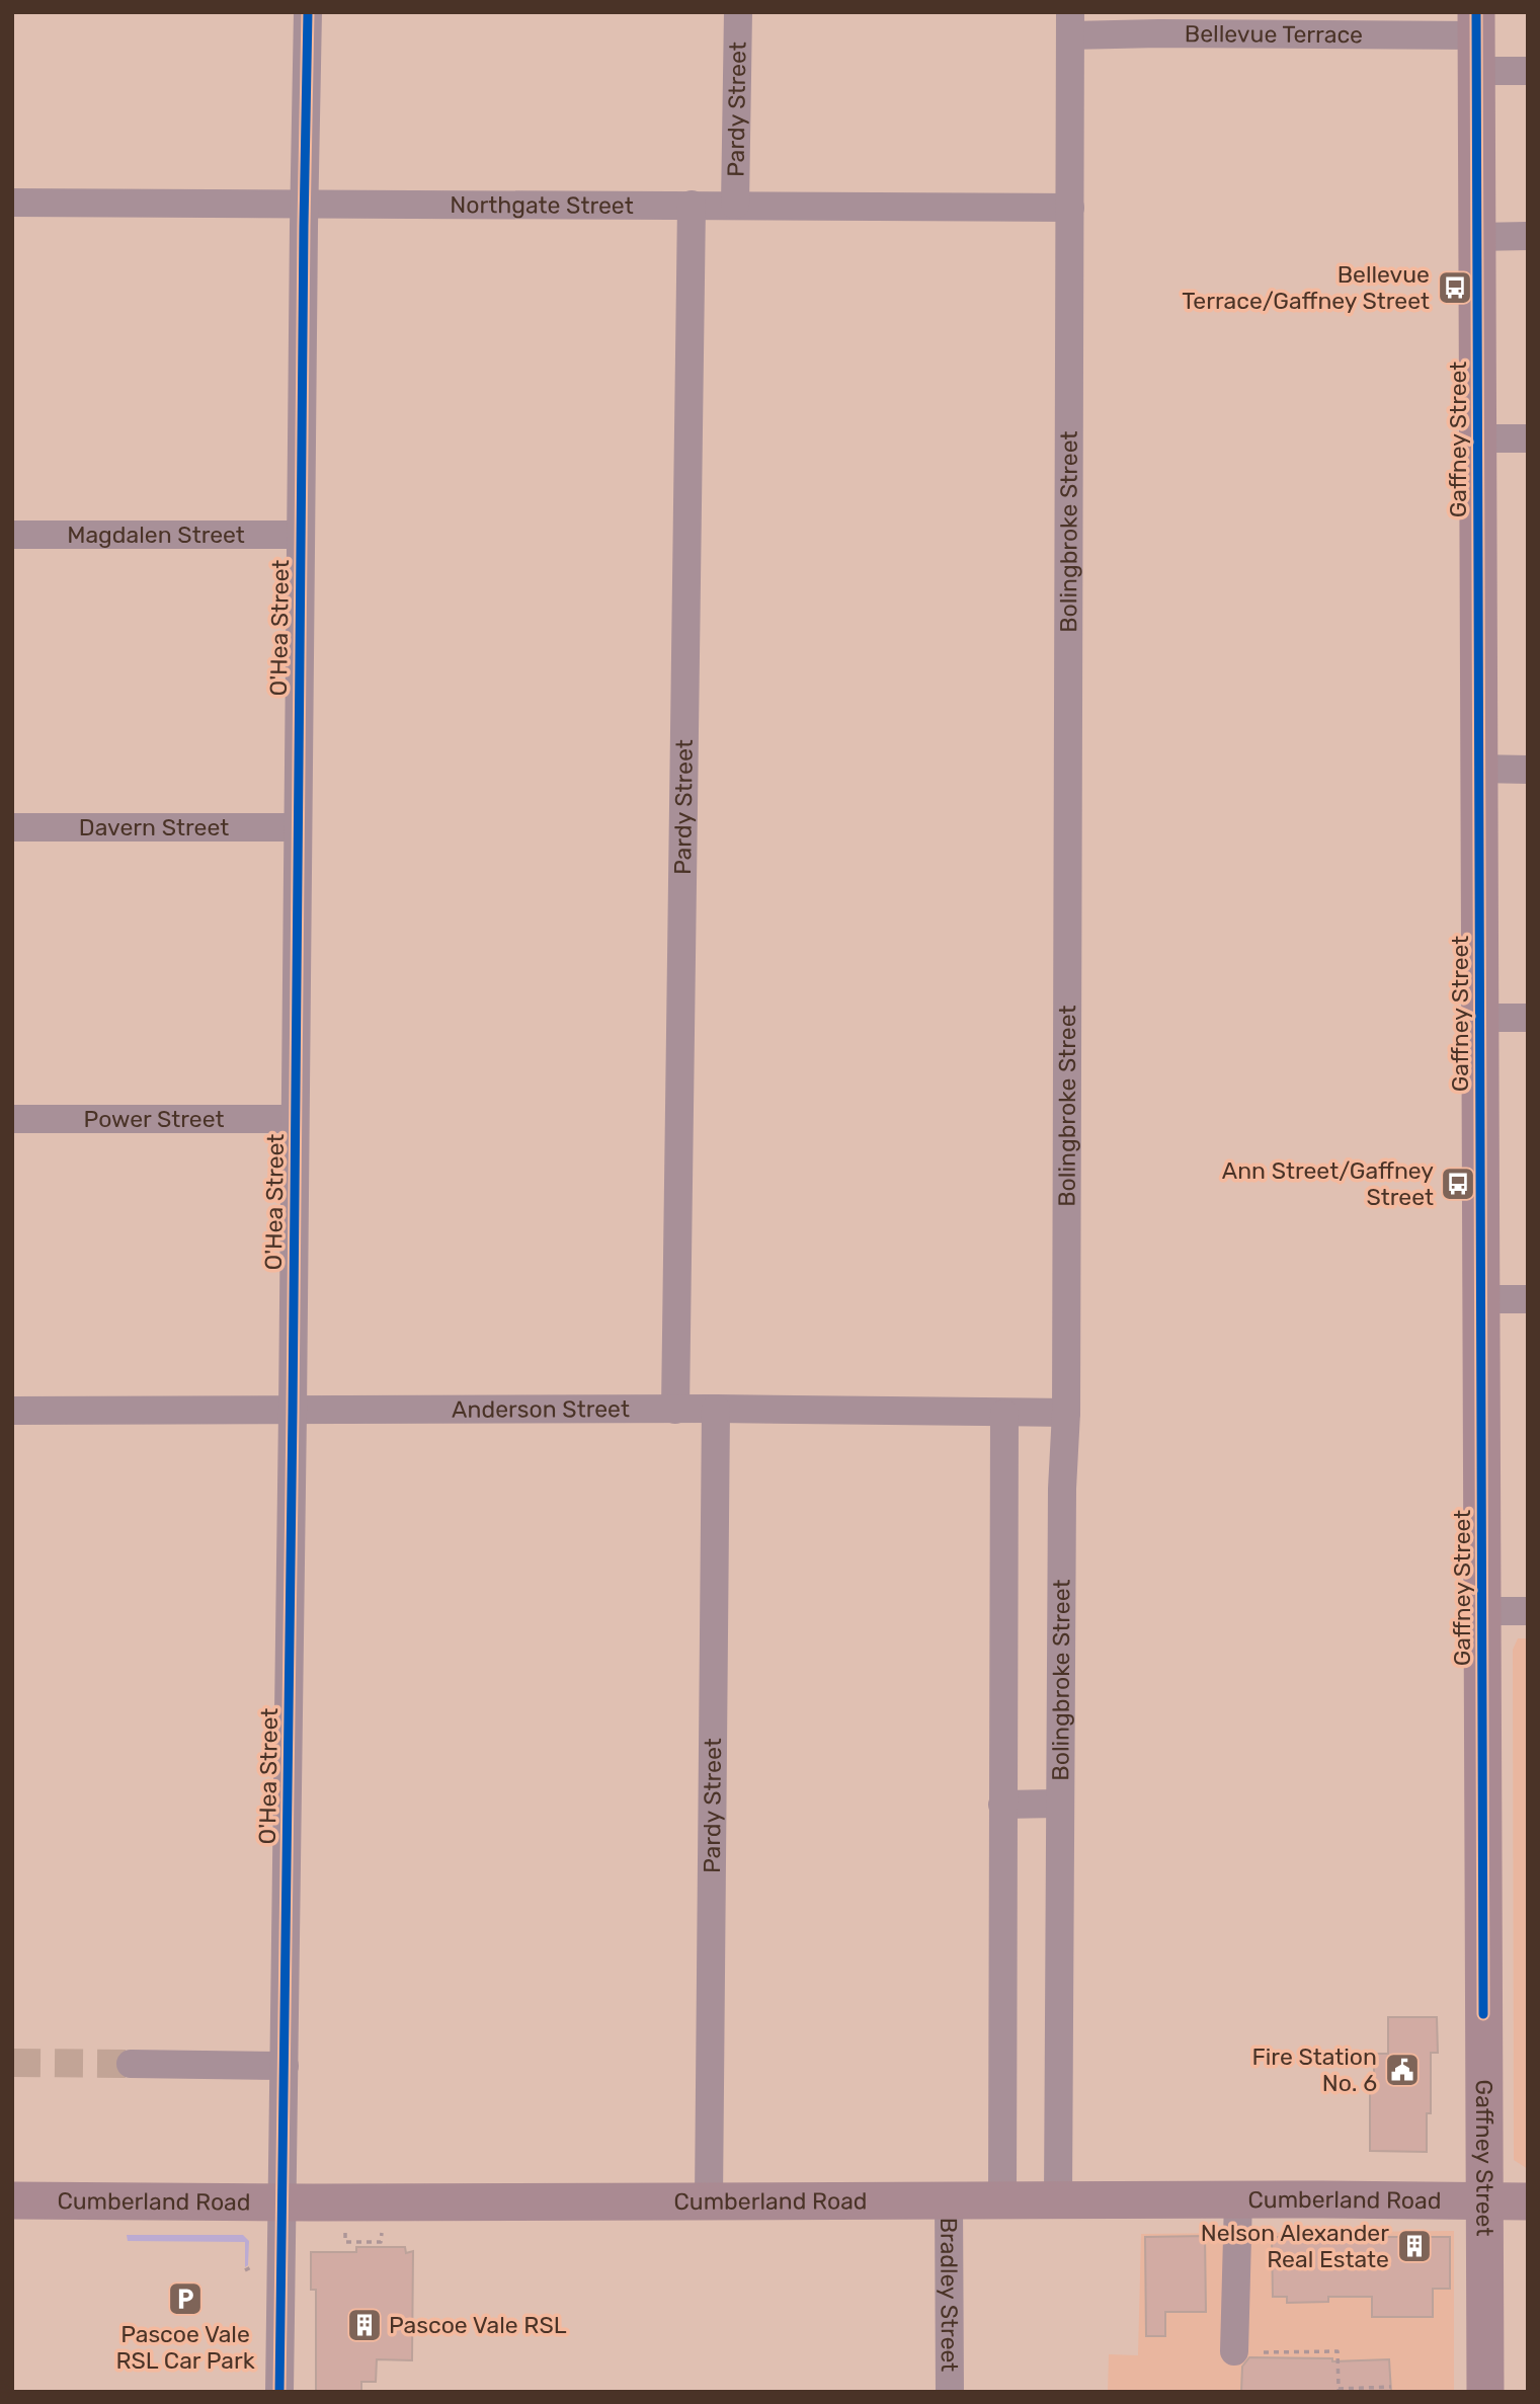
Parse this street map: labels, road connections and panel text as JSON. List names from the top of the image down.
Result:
{
  "streets": {
    "main road": ["Gaffney Street", "Cumberland Road"],
    "street": [
      "Bellevue Terrace",
      "Pardy Street",
      "Northgate Street",
      "Bolingbroke Street",
      "Magdalen Street",
      "O'Hea Street",
      "Davern Street",
      "Power Street",
      "Anderson Street",
      "Bradley Street"
    ]
  },
  "crossings": [
    ["Bellevue Terrace", "Gaffney Street"],
    ["Bellevue Terrace", "Bolingbroke Street"],
    ["Pardy Street", "Northgate Street"],
    ["Pardy Street", "Anderson Street"],
    ["Pardy Street", "Cumberland Road"],
    ["Northgate Street", "Bolingbroke Street"],
    ["Northgate Street", "O'Hea Street"],
    ["Gaffney Street", "Cumberland Road"],
    ["Bolingbroke Street", "Anderson Street"],
    ["Bolingbroke Street", "Cumberland Road"],
    ["Magdalen Street", "O'Hea Street"],
    ["O'Hea Street", "Davern Street"],
    ["O'Hea Street", "Power Street"],
    ["O'Hea Street", "Anderson Street"],
    ["O'Hea Street", "Cumberland Road"],
    ["Cumberland Road", "Bradley Street"]
  ],
  "places": {
    "bus stop": ["Bellevue Terrace/Gaffney Street", "Ann Street/Gaffney Street"],
    "public building": ["Fire Station No. 6"],
    "building": ["Nelson Alexander Real Estate", "Pascoe Vale RSL"],
    "parking": ["Pascoe Vale RSL Car Park"]
  }
}
